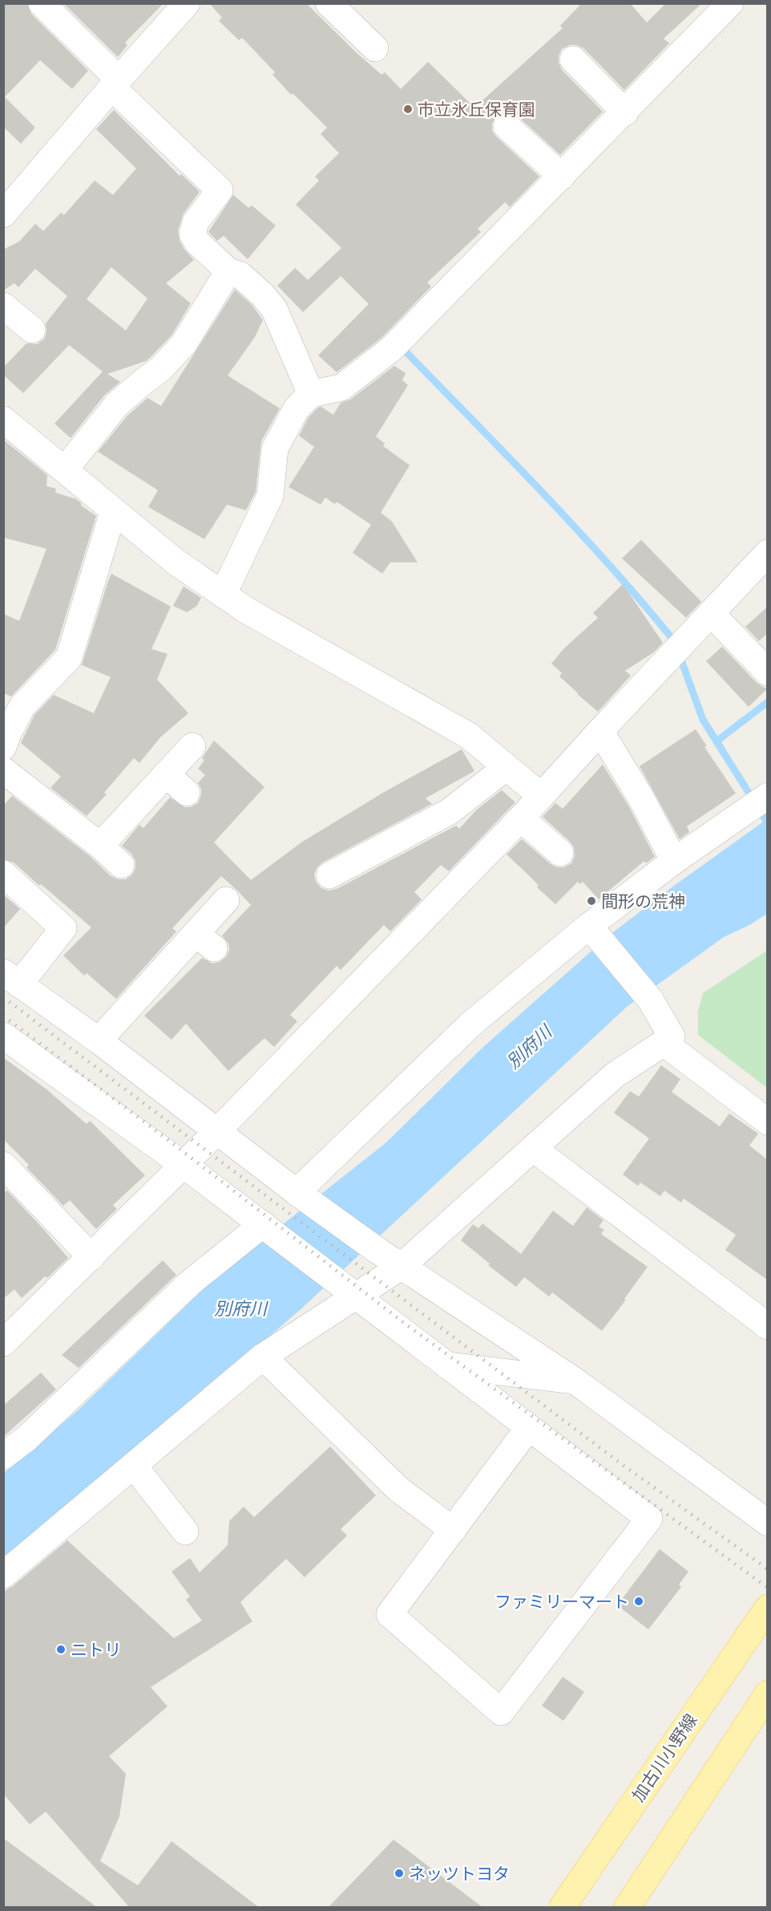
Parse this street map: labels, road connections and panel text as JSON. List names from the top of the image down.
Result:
{
  "streets": {
    "main road": ["加古川小野線"]
  },
  "water": ["別府川"],
  "places": [
    "市立氷丘保育園",
    "間形の荒神",
    "ファミリーマート",
    "ニトリ",
    "ネッツトヨタ"
  ]
}
